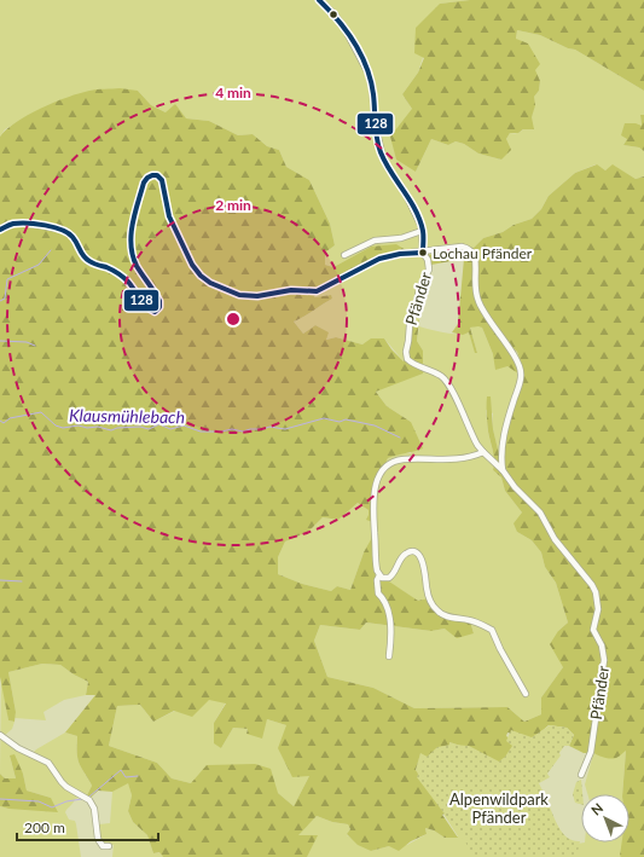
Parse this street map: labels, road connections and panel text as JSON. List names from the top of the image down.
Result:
{
  "streets": {
    "street": ["Pfänder"]
  },
  "water": ["Klausmühlebach"],
  "parks": ["Alpenwildpark Pfänder"],
  "places": ["Lochau Pfänder"],
  "lines": ["transit line 128"],
  "scale_bar": "200 m",
  "north": "top left",
  "rings": ["4 min", "2 min"]
}
